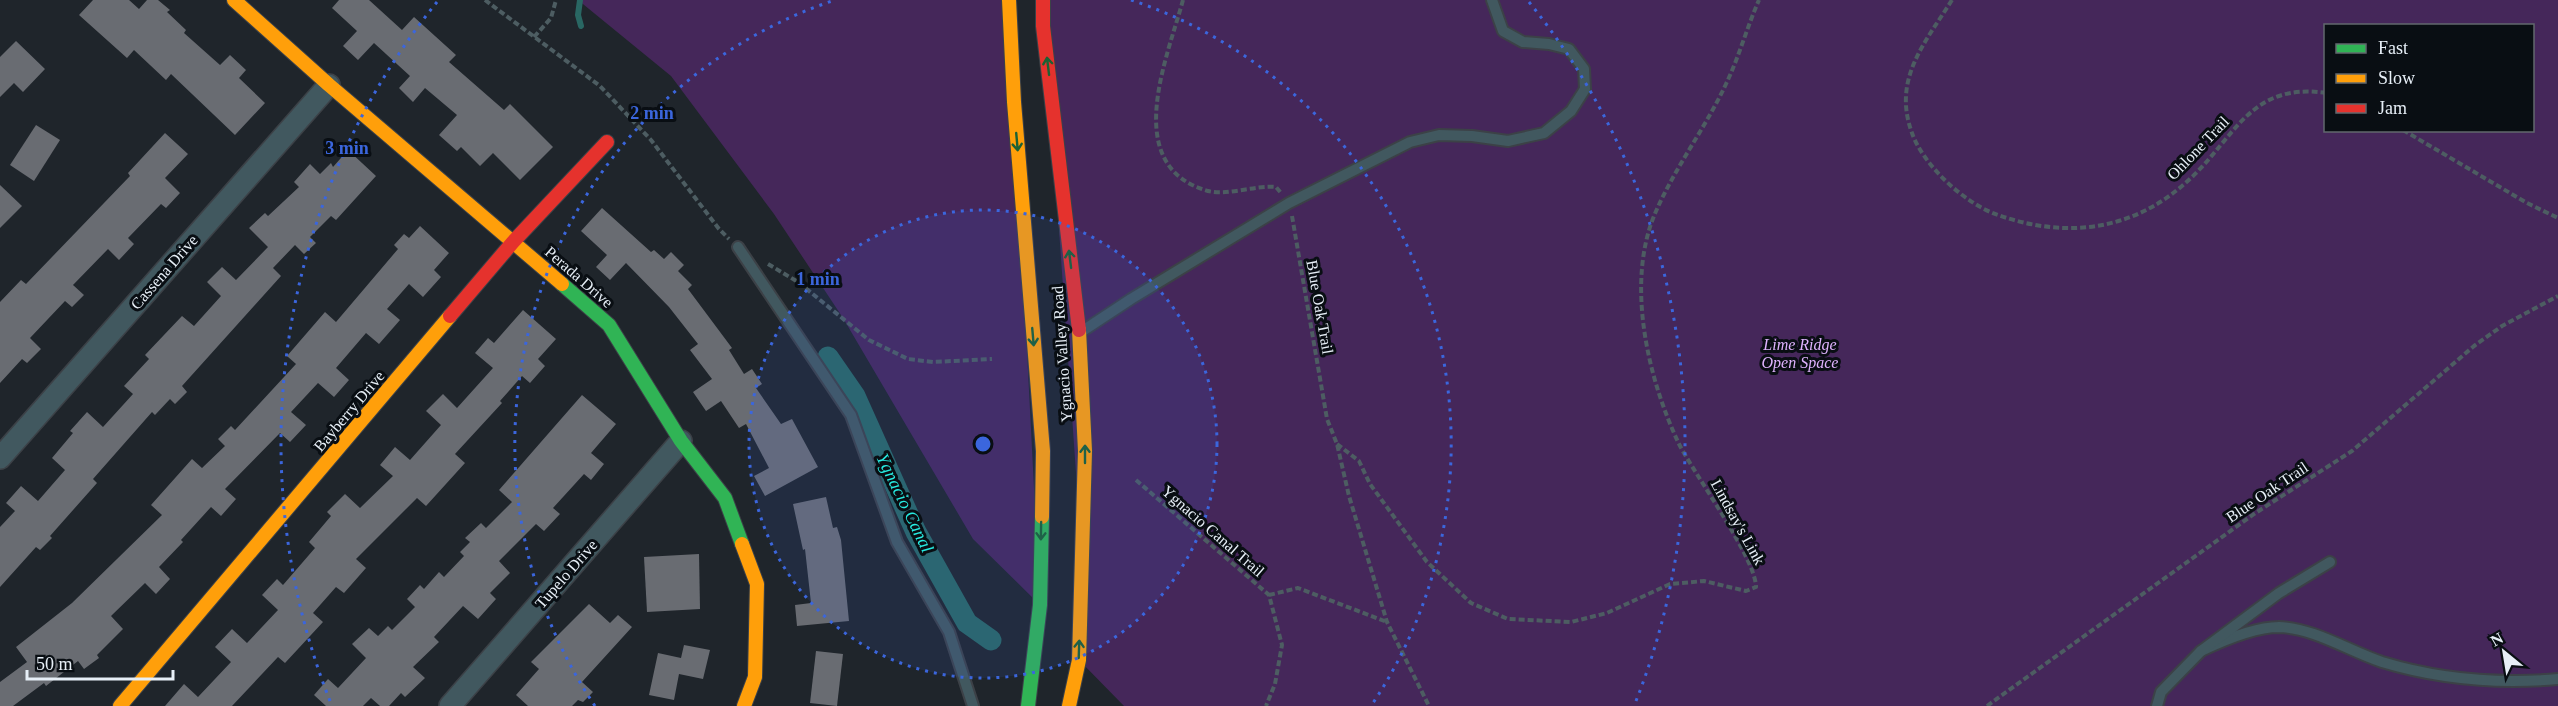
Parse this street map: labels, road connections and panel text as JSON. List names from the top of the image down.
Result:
{
  "streets": {
    "main road": ["Perada Drive", "Ygnacio Valley Road", "Bayberry Drive"],
    "street": ["Cassena Drive", "Tupelo Drive"],
    "path": [
      "Ohlone Trail",
      "Blue Oak Trail",
      "Lindsay's Link",
      "Ygnacio Canal Trail"
    ]
  },
  "crossings": [
    ["Cassena Drive", "Perada Drive"],
    ["Perada Drive", "Bayberry Drive"],
    ["Perada Drive", "Tupelo Drive"],
    ["Blue Oak Trail", "Lindsay's Link"]
  ],
  "water": ["Ygnacio Canal"],
  "parks": ["Lime Ridge Open Space"],
  "legend": ["Fast", "Slow", "Jam"],
  "scale_bar": "50 m",
  "north": "top left",
  "rings": ["2 min", "3 min", "1 min"]
}
